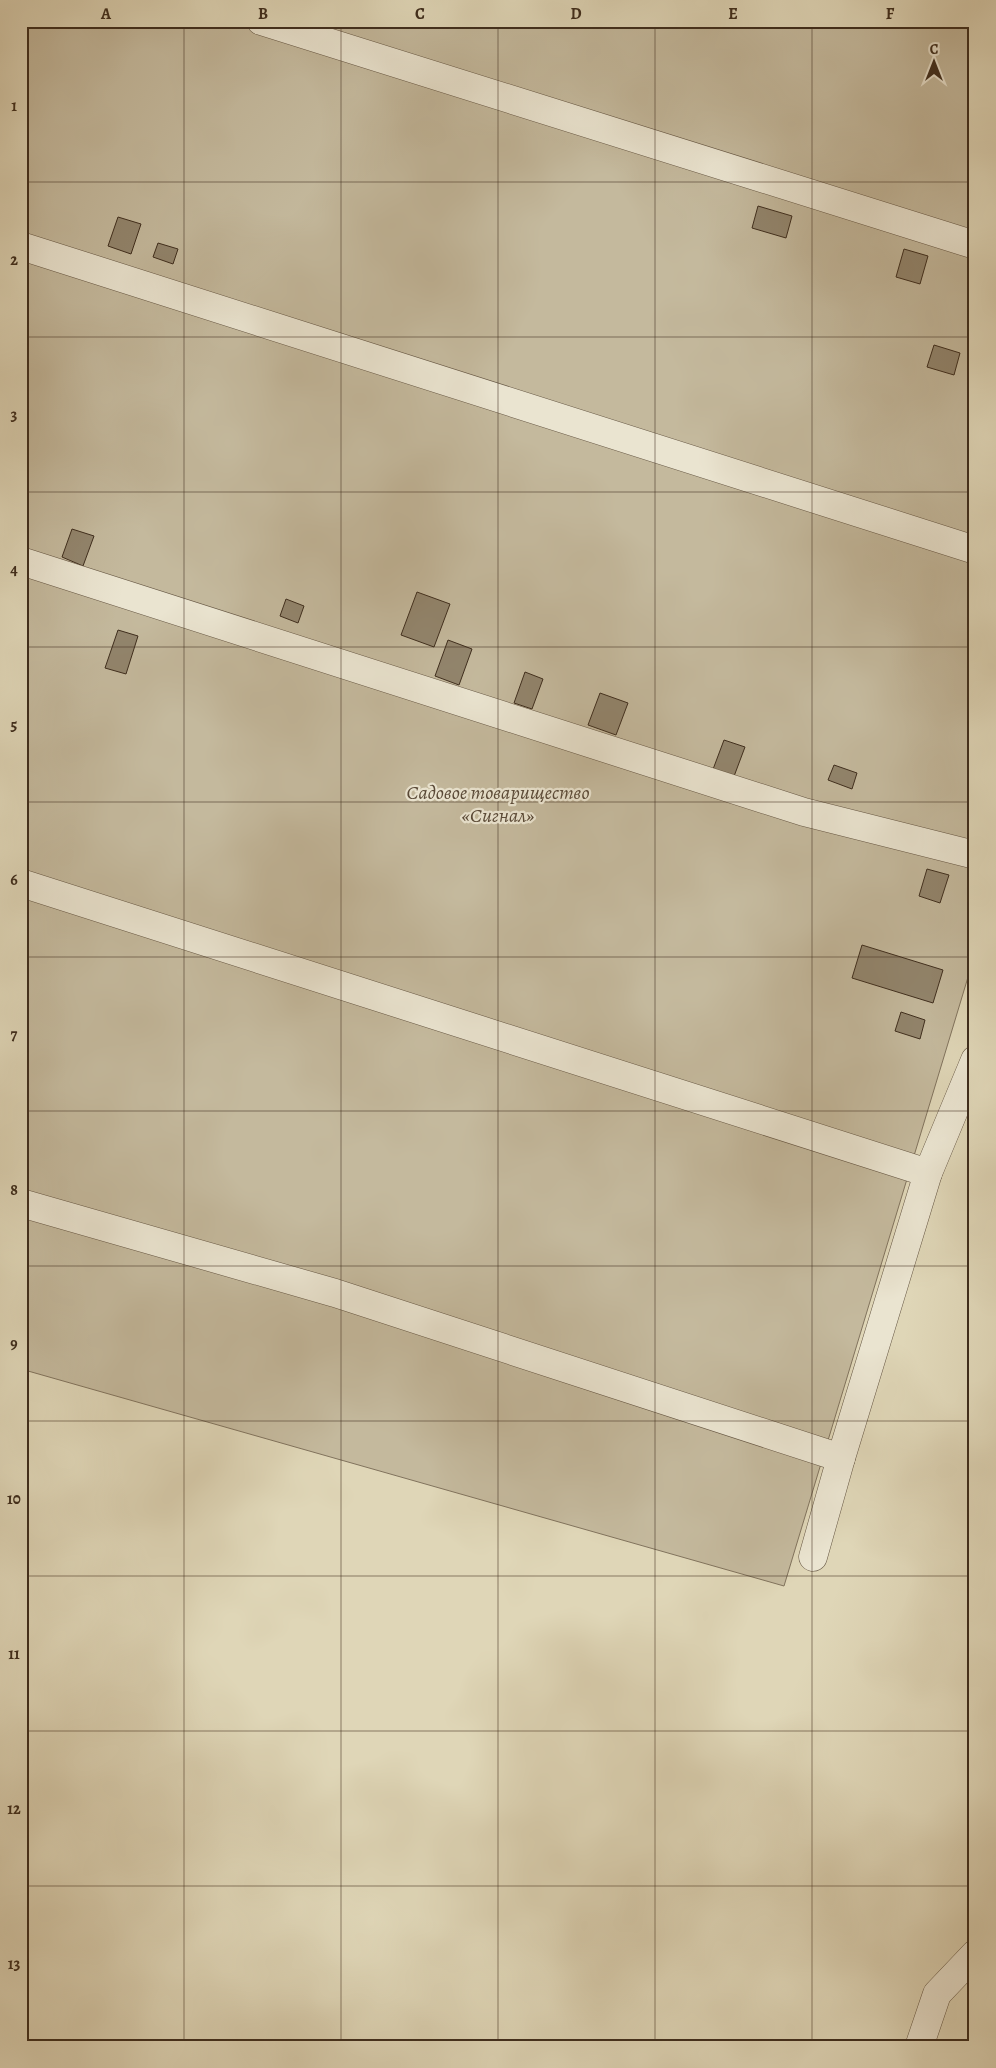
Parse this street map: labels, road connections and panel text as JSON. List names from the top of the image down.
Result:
{
  "parks": ["Садовое товарищество «Сигнал»"],
  "north": "top",
  "grid": {
    "columns": [
      "A",
      "B",
      "C",
      "D",
      "E",
      "F"
    ],
    "rows": [
      "1",
      "2",
      "3",
      "4",
      "5",
      "6",
      "7",
      "8",
      "9",
      "10",
      "11",
      "12",
      "13"
    ]
  }
}
